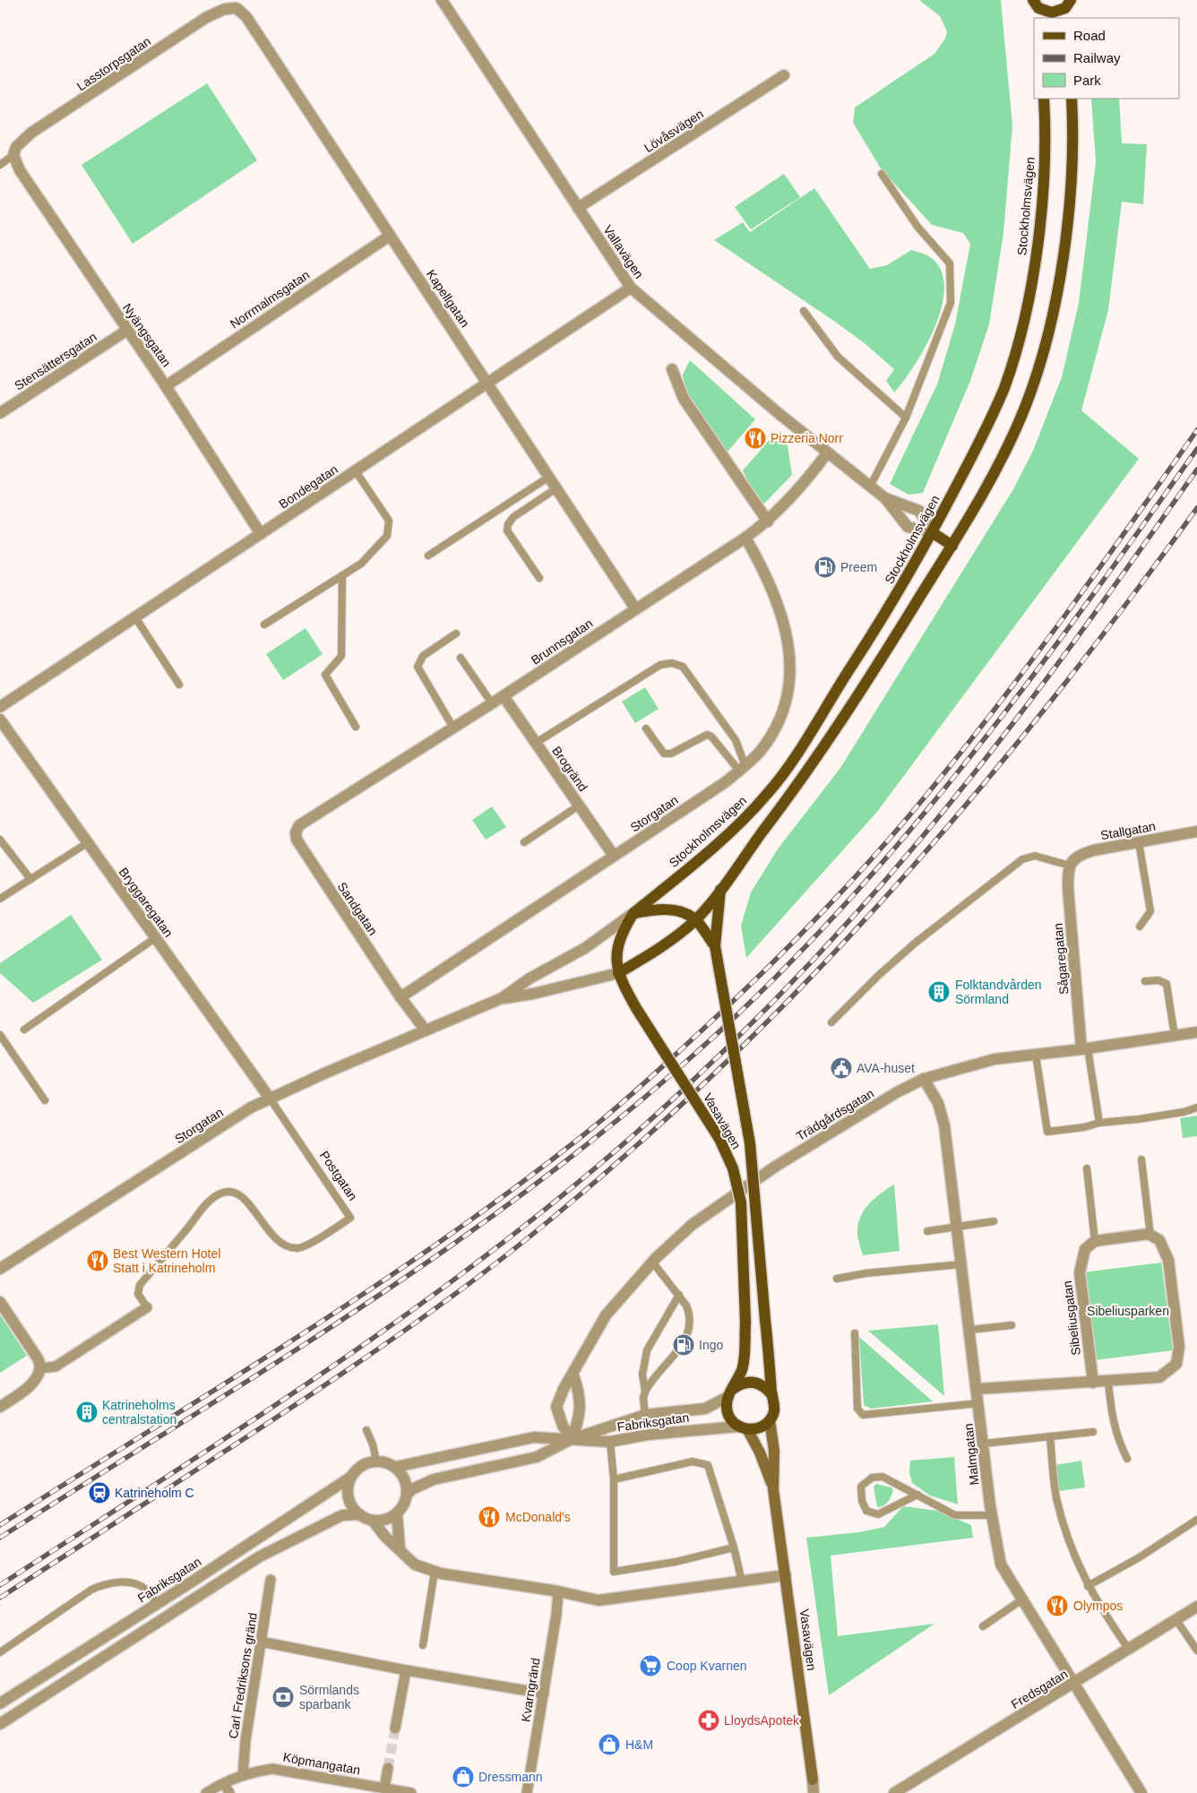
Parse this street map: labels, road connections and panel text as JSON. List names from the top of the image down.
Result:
{
  "streets": {
    "main road": ["Stockholmsvägen", "Vasavägen"],
    "street": [
      "Lasstorpsgatan",
      "Lövåsvägen",
      "Vallavägen",
      "Kapellgatan",
      "Norrmalmsgatan",
      "Nyängsgatan",
      "Stensättersgatan",
      "Bondegatan",
      "Brunnsgatan",
      "Brogränd",
      "Storgatan",
      "Stallgatan",
      "Bryggaregatan",
      "Sandgatan",
      "Sågaregatan",
      "Trädgårdsgatan",
      "Postgatan",
      "Sibeliusgatan",
      "Fabriksgatan",
      "Malmgatan",
      "Carl Fredriksons gränd",
      "Fredsgatan",
      "Kvarngränd",
      "Köpmangatan"
    ]
  },
  "crossings": [
    ["Lasstorpsgatan", "Kapellgatan"],
    ["Lasstorpsgatan", "Nyängsgatan"],
    ["Lövåsvägen", "Vallavägen"],
    ["Stockholmsvägen", "Vallavägen"],
    ["Stockholmsvägen", "Storgatan"],
    ["Stockholmsvägen", "Vasavägen"],
    ["Vallavägen", "Bondegatan"],
    ["Vallavägen", "Brunnsgatan"],
    ["Kapellgatan", "Norrmalmsgatan"],
    ["Kapellgatan", "Bondegatan"],
    ["Kapellgatan", "Brunnsgatan"],
    ["Norrmalmsgatan", "Nyängsgatan"],
    ["Nyängsgatan", "Stensättersgatan"],
    ["Nyängsgatan", "Bondegatan"],
    ["Brunnsgatan", "Brogränd"],
    ["Brunnsgatan", "Storgatan"],
    ["Brunnsgatan", "Sandgatan"],
    ["Brogränd", "Storgatan"],
    ["Storgatan", "Bryggaregatan"],
    ["Storgatan", "Sandgatan"],
    ["Storgatan", "Vasavägen"],
    ["Storgatan", "Postgatan"],
    ["Stallgatan", "Sågaregatan"],
    ["Bryggaregatan", "Postgatan"],
    ["Sågaregatan", "Trädgårdsgatan"],
    ["Trädgårdsgatan", "Fabriksgatan"],
    ["Trädgårdsgatan", "Malmgatan"],
    ["Vasavägen", "Fabriksgatan"],
    ["Malmgatan", "Fredsgatan"],
    ["Carl Fredriksons gränd", "Köpmangatan"]
  ],
  "parks": ["Sibeliusparken"],
  "places": {
    "restaurant": [
      "Pizzeria Norr",
      "Best Western Hotel Statt i Katrineholm",
      "McDonald's",
      "Olympos"
    ],
    "fuel station": ["Preem", "Ingo"],
    "building": ["Folktandvården Sörmland", "Katrineholms centralstation"],
    "public building": ["AVA-huset"],
    "station": ["Katrineholm C"],
    "supermarket": ["Coop Kvarnen"],
    "bank": ["Sörmlands sparbank"],
    "pharmacy": ["LloydsApotek"],
    "shop": ["H&M", "Dressmann"]
  },
  "legend": ["Road", "Railway", "Park"]
}
